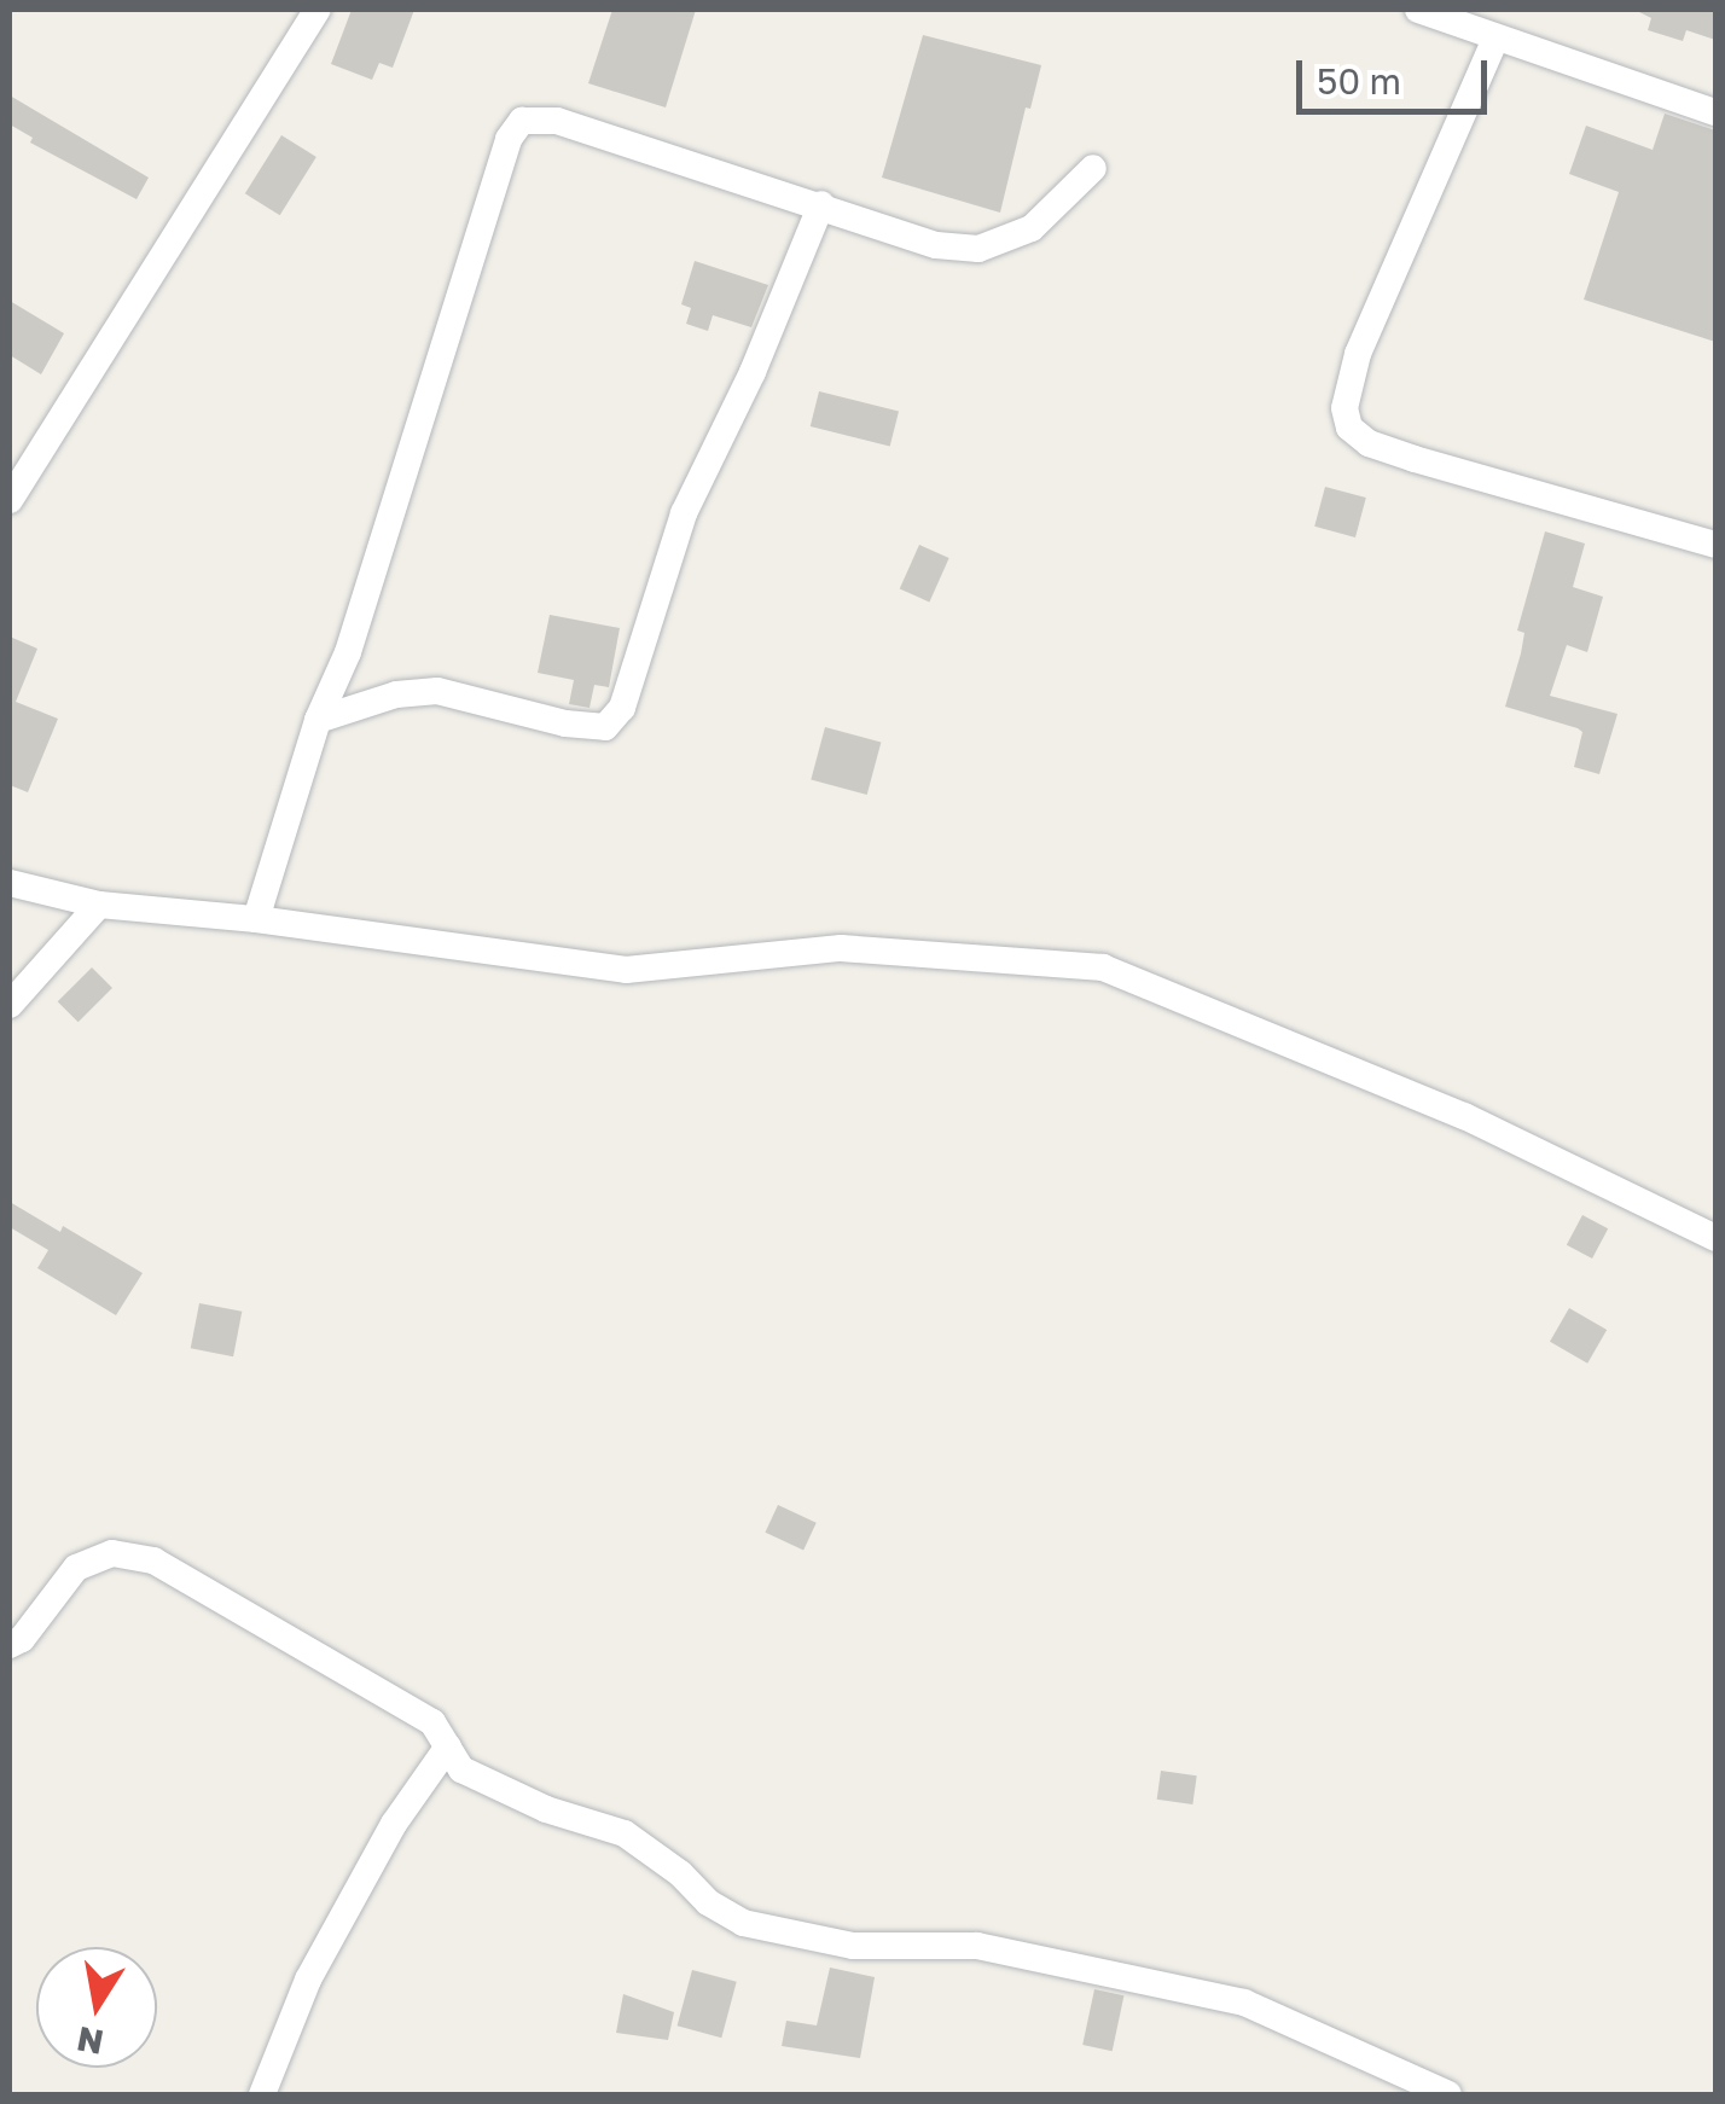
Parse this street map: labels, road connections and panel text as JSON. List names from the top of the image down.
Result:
{
  "scale_bar": "50 m",
  "north": "bottom"
}
